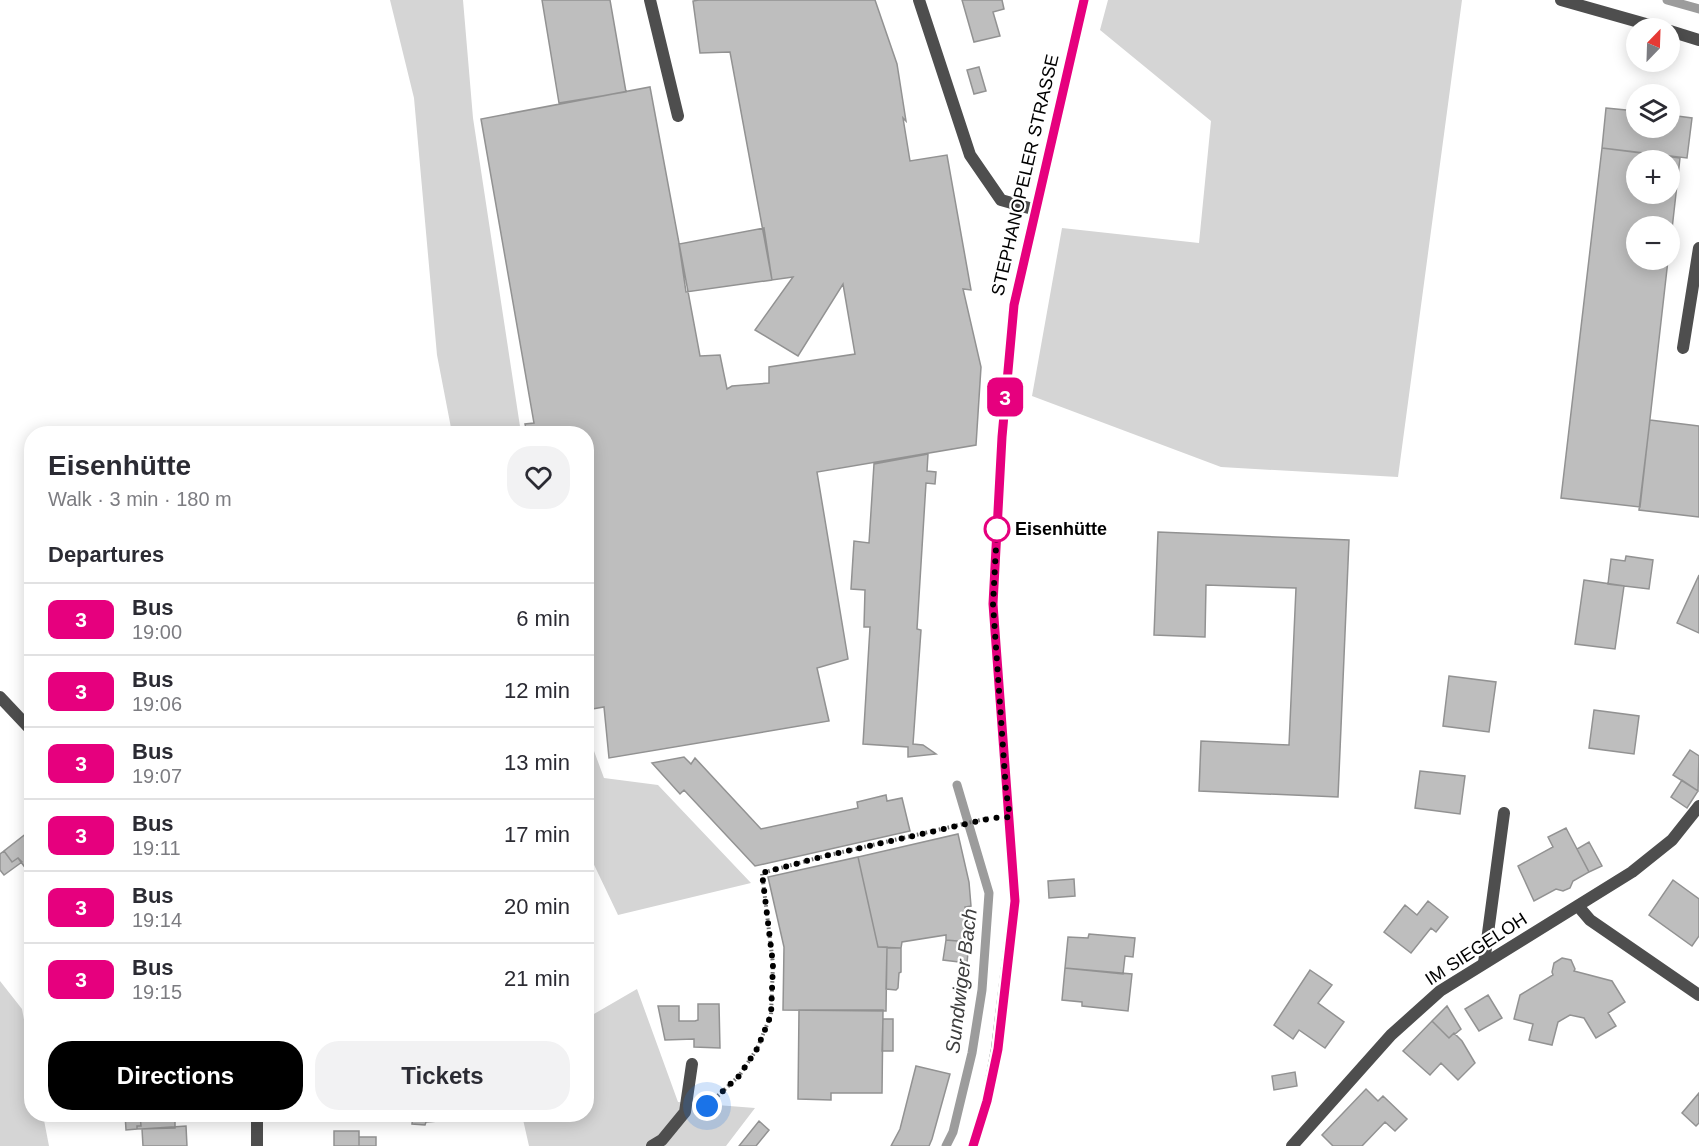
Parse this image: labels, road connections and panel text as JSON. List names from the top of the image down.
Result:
{
  "streets": {
    "street": ["STEPHANOPELER STRASSE", "IM SIEGELOH"]
  },
  "water": ["Sundwiger Bach"],
  "places": ["Eisenhütte"],
  "lines": ["bus line 3"],
  "north": "top right",
  "page": {
    "on_map": "3",
    "map_buttons": ["+", "−"],
    "heading": [
      ["Eisenhütte", "Walk · 3 min · 180 m"],
      "Departures"
    ],
    "list": [
      {
        "mark": "3",
        "name": "Bus",
        "note": "19:00",
        "value": "6 min"
      },
      {
        "mark": "3",
        "name": "Bus",
        "note": "19:06",
        "value": "12 min"
      },
      {
        "mark": "3",
        "name": "Bus",
        "note": "19:07",
        "value": "13 min"
      },
      {
        "mark": "3",
        "name": "Bus",
        "note": "19:11",
        "value": "17 min"
      },
      {
        "mark": "3",
        "name": "Bus",
        "note": "19:14",
        "value": "20 min"
      },
      {
        "mark": "3",
        "name": "Bus",
        "note": "19:15",
        "value": "21 min"
      }
    ],
    "buttons": ["Directions", "Tickets"]
  }
}
